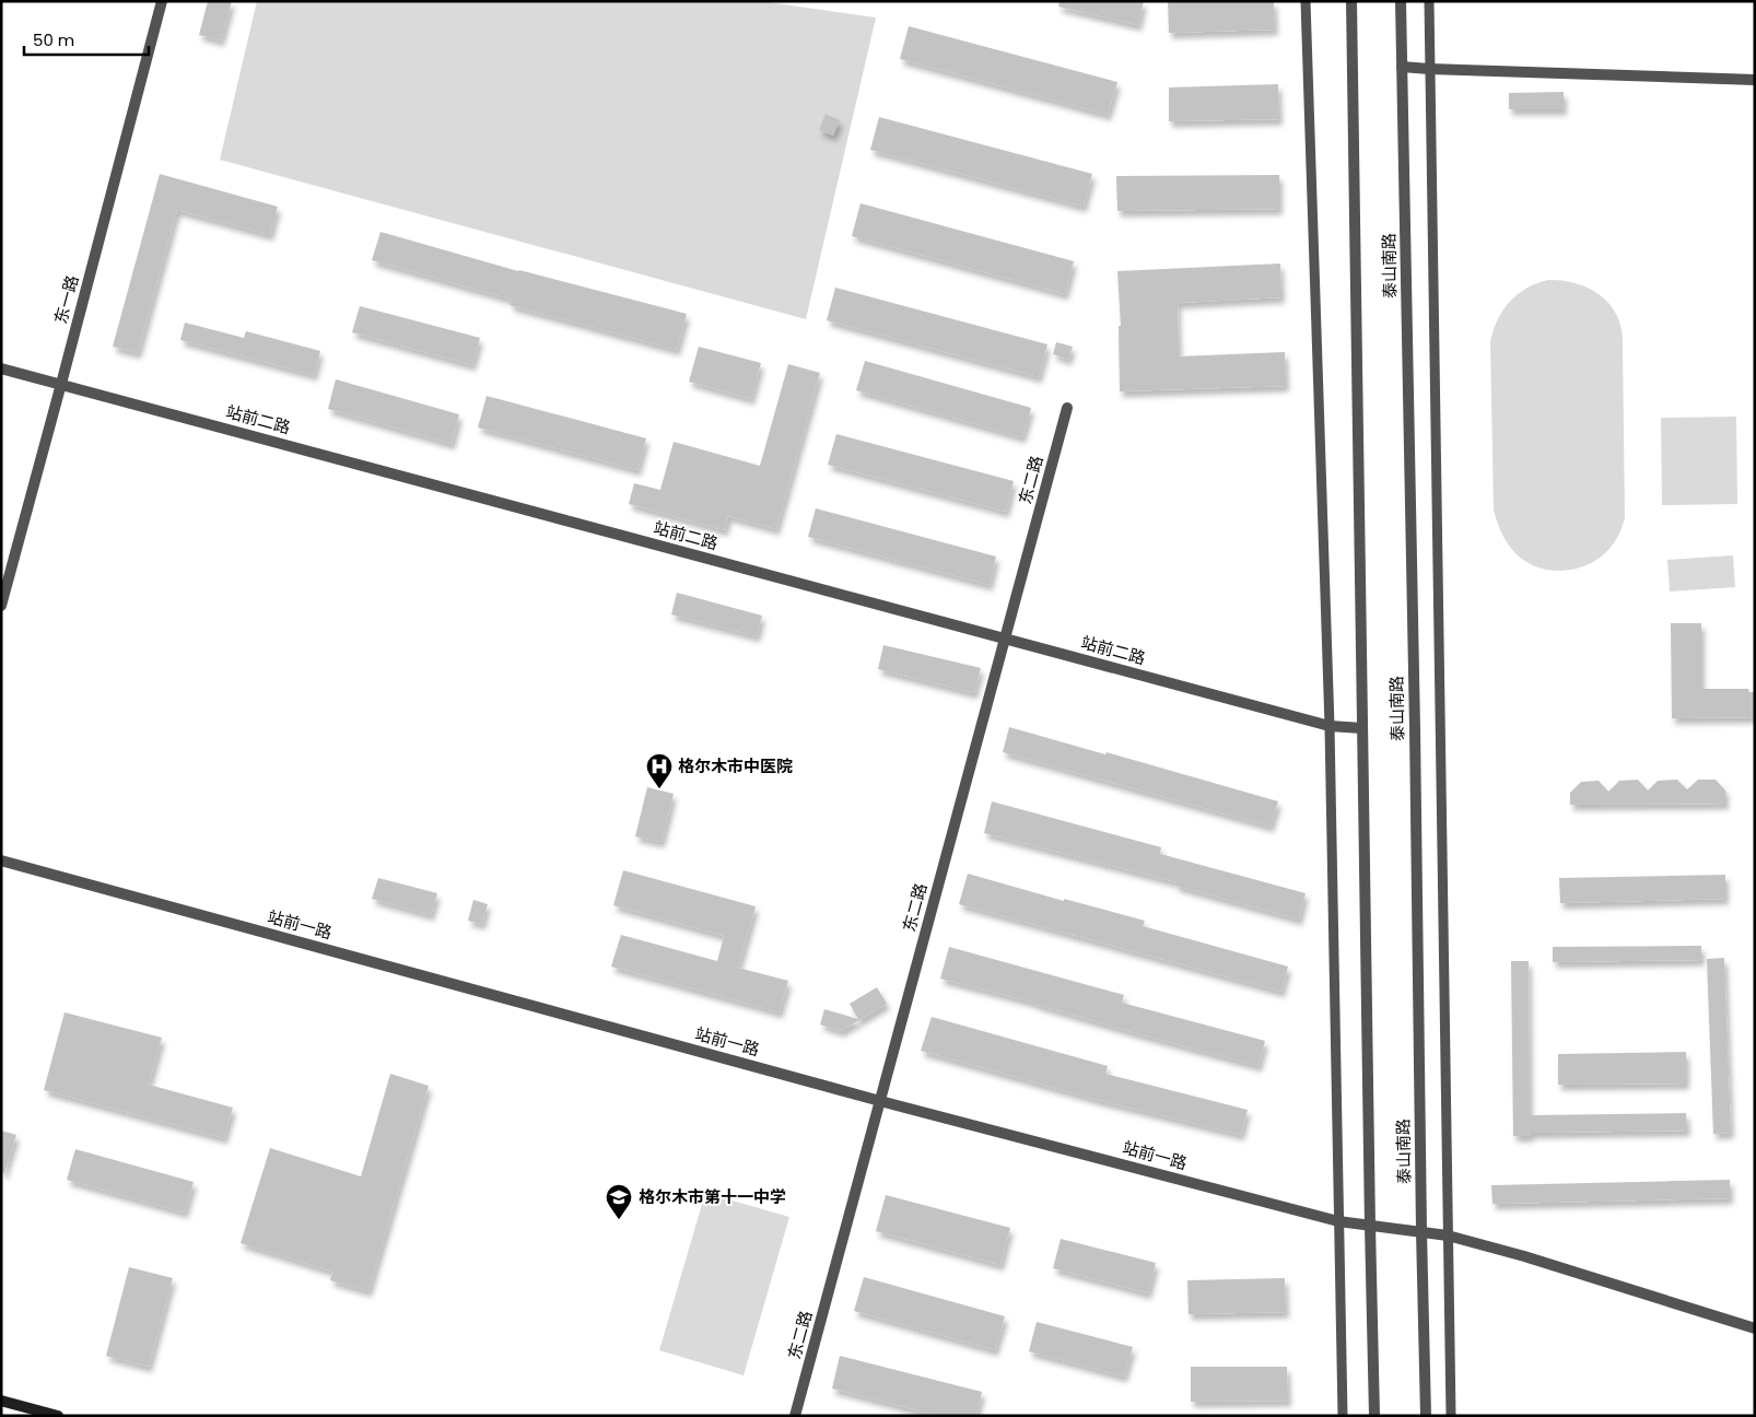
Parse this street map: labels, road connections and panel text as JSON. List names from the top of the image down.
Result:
{
  "streets": {
    "street": [
      "泰山南路",
      "东一路",
      "站前二路",
      "东二路",
      "站前一路"
    ]
  },
  "crossings": [
    ["泰山南路", "站前二路"],
    ["泰山南路", "站前一路"],
    ["东一路", "站前二路"],
    ["站前二路", "东二路"],
    ["东二路", "站前一路"]
  ],
  "places": {
    "hospital": ["格尔木市中医院"],
    "school or university": ["格尔木市第十一中学"]
  },
  "scale_bar": "50 m"
}
